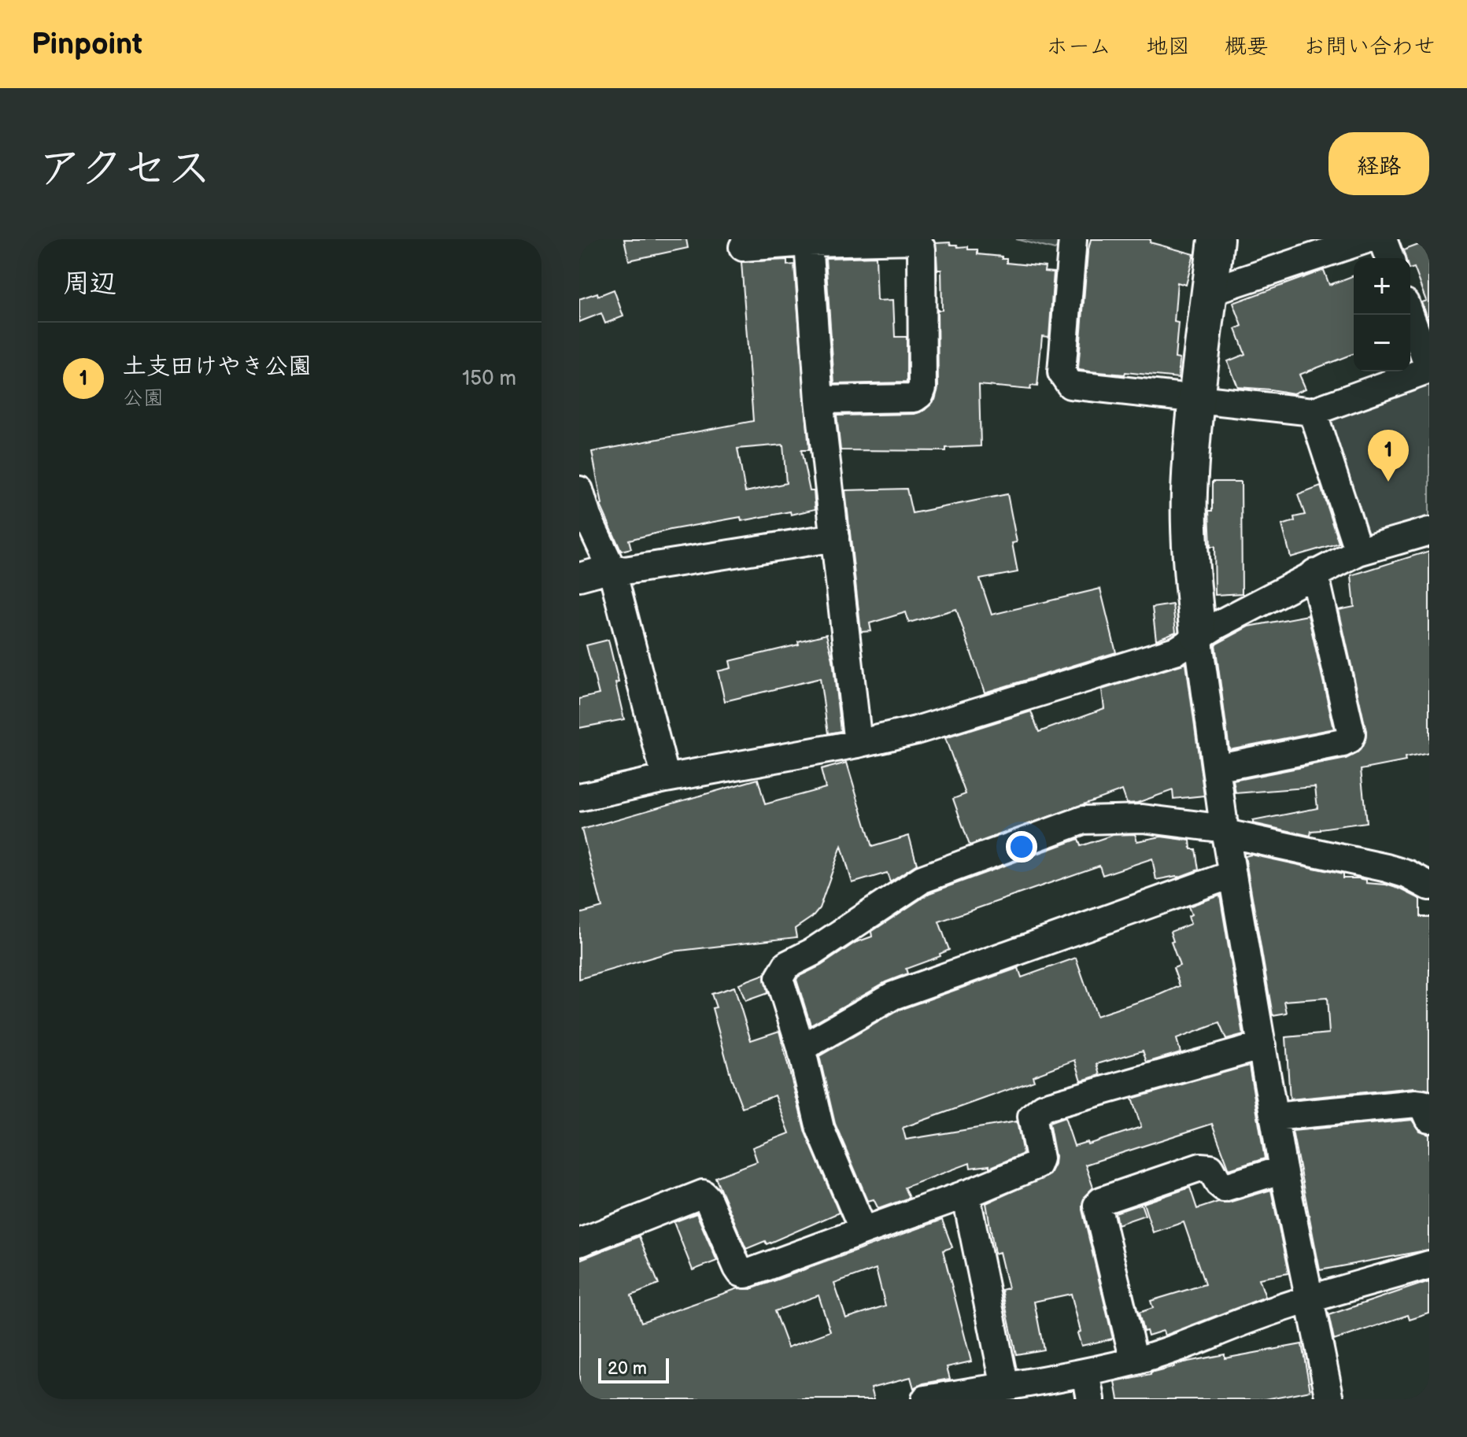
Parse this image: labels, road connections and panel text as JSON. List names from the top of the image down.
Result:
{
  "scale_bar": "20 m",
  "page": {
    "header": "Pinpoint",
    "nav": [
      "ホーム",
      "地図",
      "概要",
      "お問い合わせ"
    ],
    "title": "アクセス",
    "buttons": "経路",
    "heading": "周辺",
    "map_buttons": ["+", "−"],
    "list": [
      {
        "mark": "1",
        "name": "土支田けやき公園",
        "note": "公園",
        "value": "150 m"
      }
    ],
    "pins": "1",
    "scale": "20 m"
  }
}
